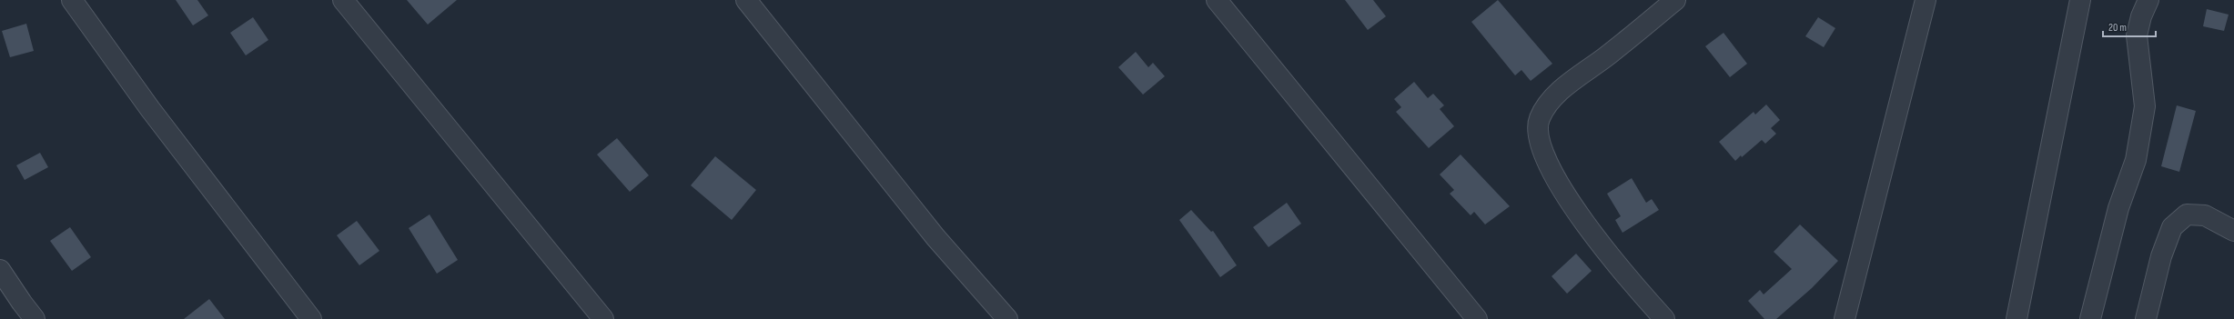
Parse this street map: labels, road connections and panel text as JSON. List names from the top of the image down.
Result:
{
  "scale_bar": "20 m"
}
